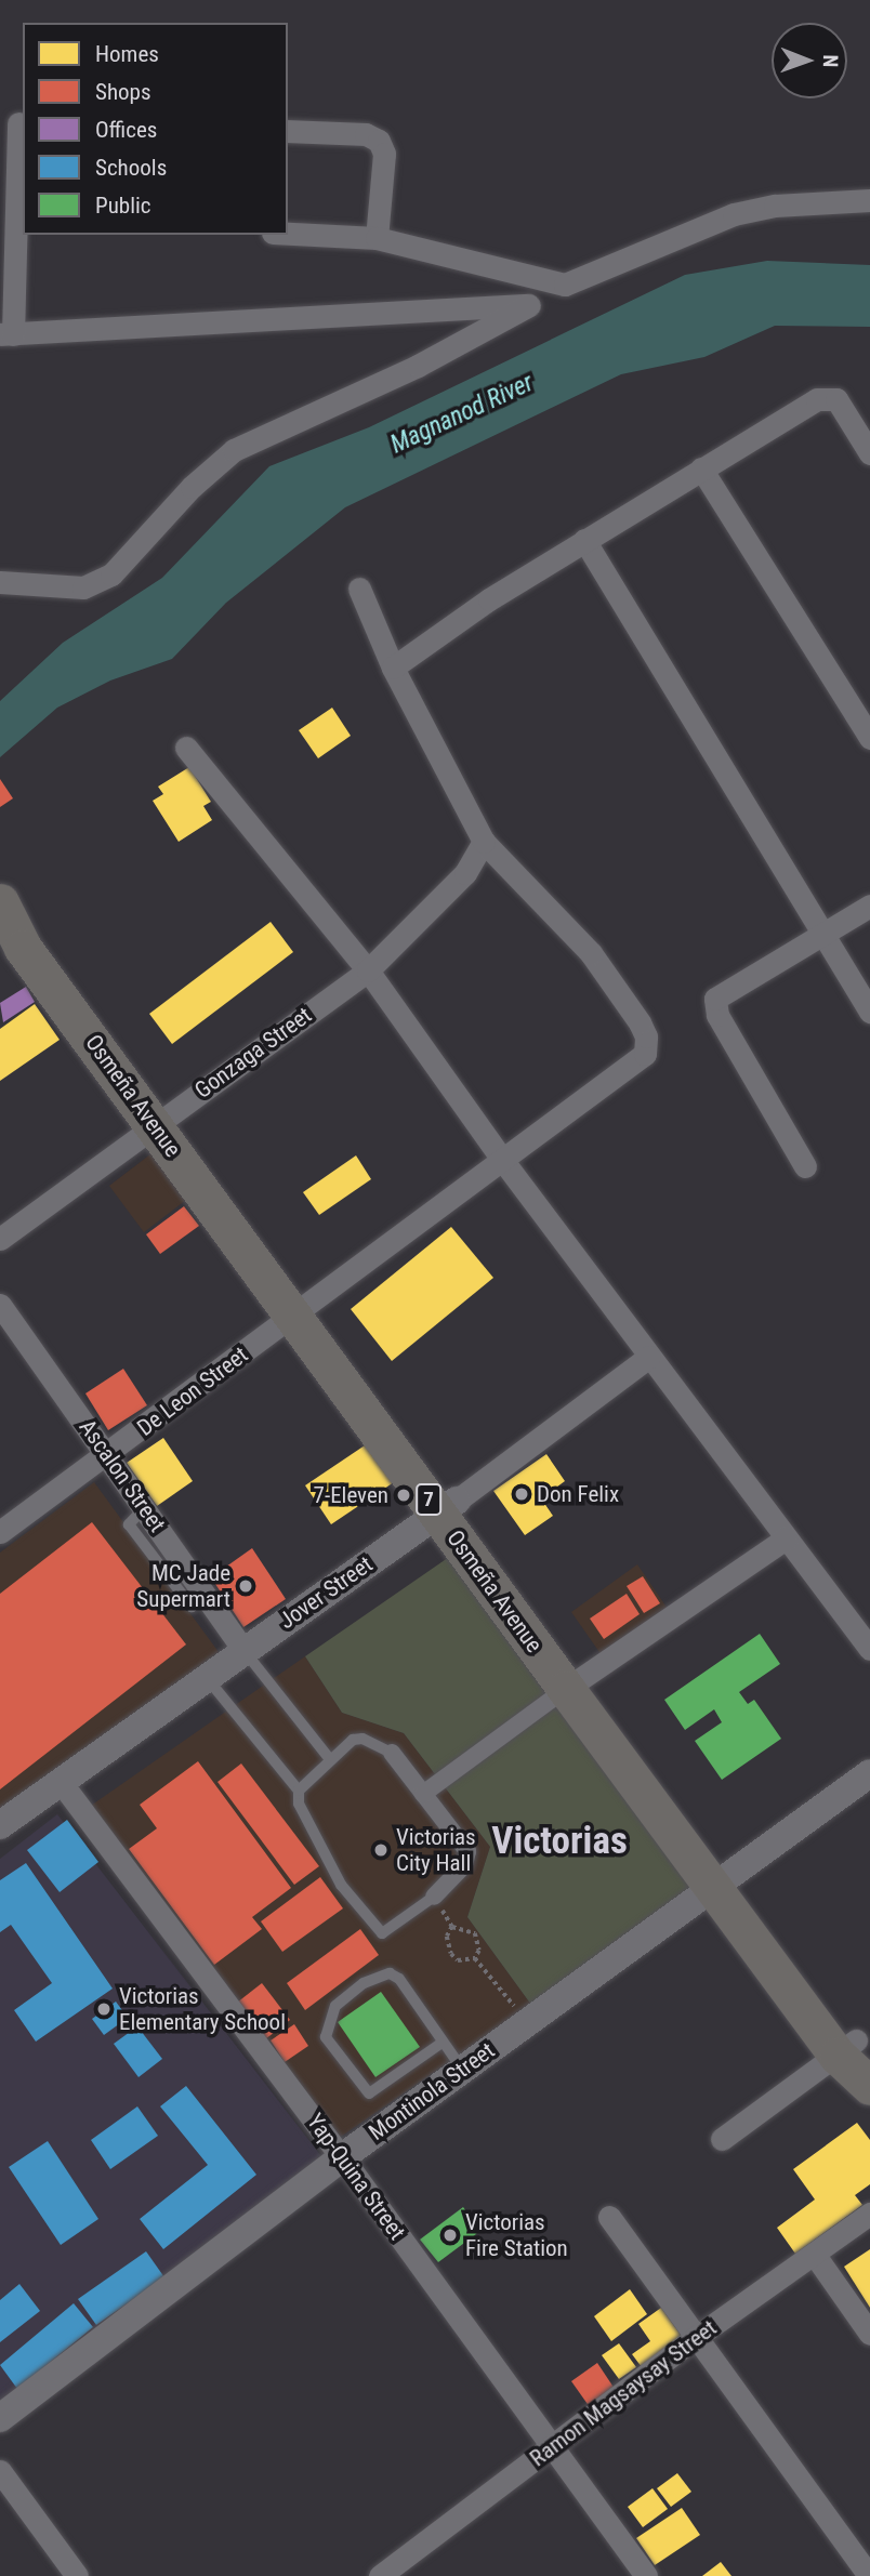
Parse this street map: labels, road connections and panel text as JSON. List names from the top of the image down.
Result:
{
  "streets": {
    "main road": ["Osmeña Avenue", "7"],
    "street": [
      "Gonzaga Street",
      "De Leon Street",
      "Ascalon Street",
      "Jover Street",
      "Montinola Street",
      "Yap-Quina Street",
      "Ramon Magsaysay Street"
    ]
  },
  "crossings": [
    ["Gonzaga Street", "Osmeña Avenue"],
    ["Gonzaga Street", "De Leon Street"],
    ["Osmeña Avenue", "De Leon Street"],
    ["Osmeña Avenue", "Jover Street"],
    ["Osmeña Avenue", "Montinola Street"],
    ["De Leon Street", "Ascalon Street"],
    ["Ascalon Street", "Jover Street"],
    ["Jover Street", "Yap-Quina Street"],
    ["Montinola Street", "Yap-Quina Street"],
    ["Yap-Quina Street", "Ramon Magsaysay Street"]
  ],
  "districts": ["Victorias"],
  "water": ["Magnanod River"],
  "places": [
    "Don Felix",
    "7-Eleven",
    "MC Jade Supermart",
    "Victorias City Hall",
    "Victorias Elementary School",
    "Victorias Fire Station"
  ],
  "legend": [
    "Homes",
    "Shops",
    "Offices",
    "Schools",
    "Public"
  ],
  "north": "right"
}
